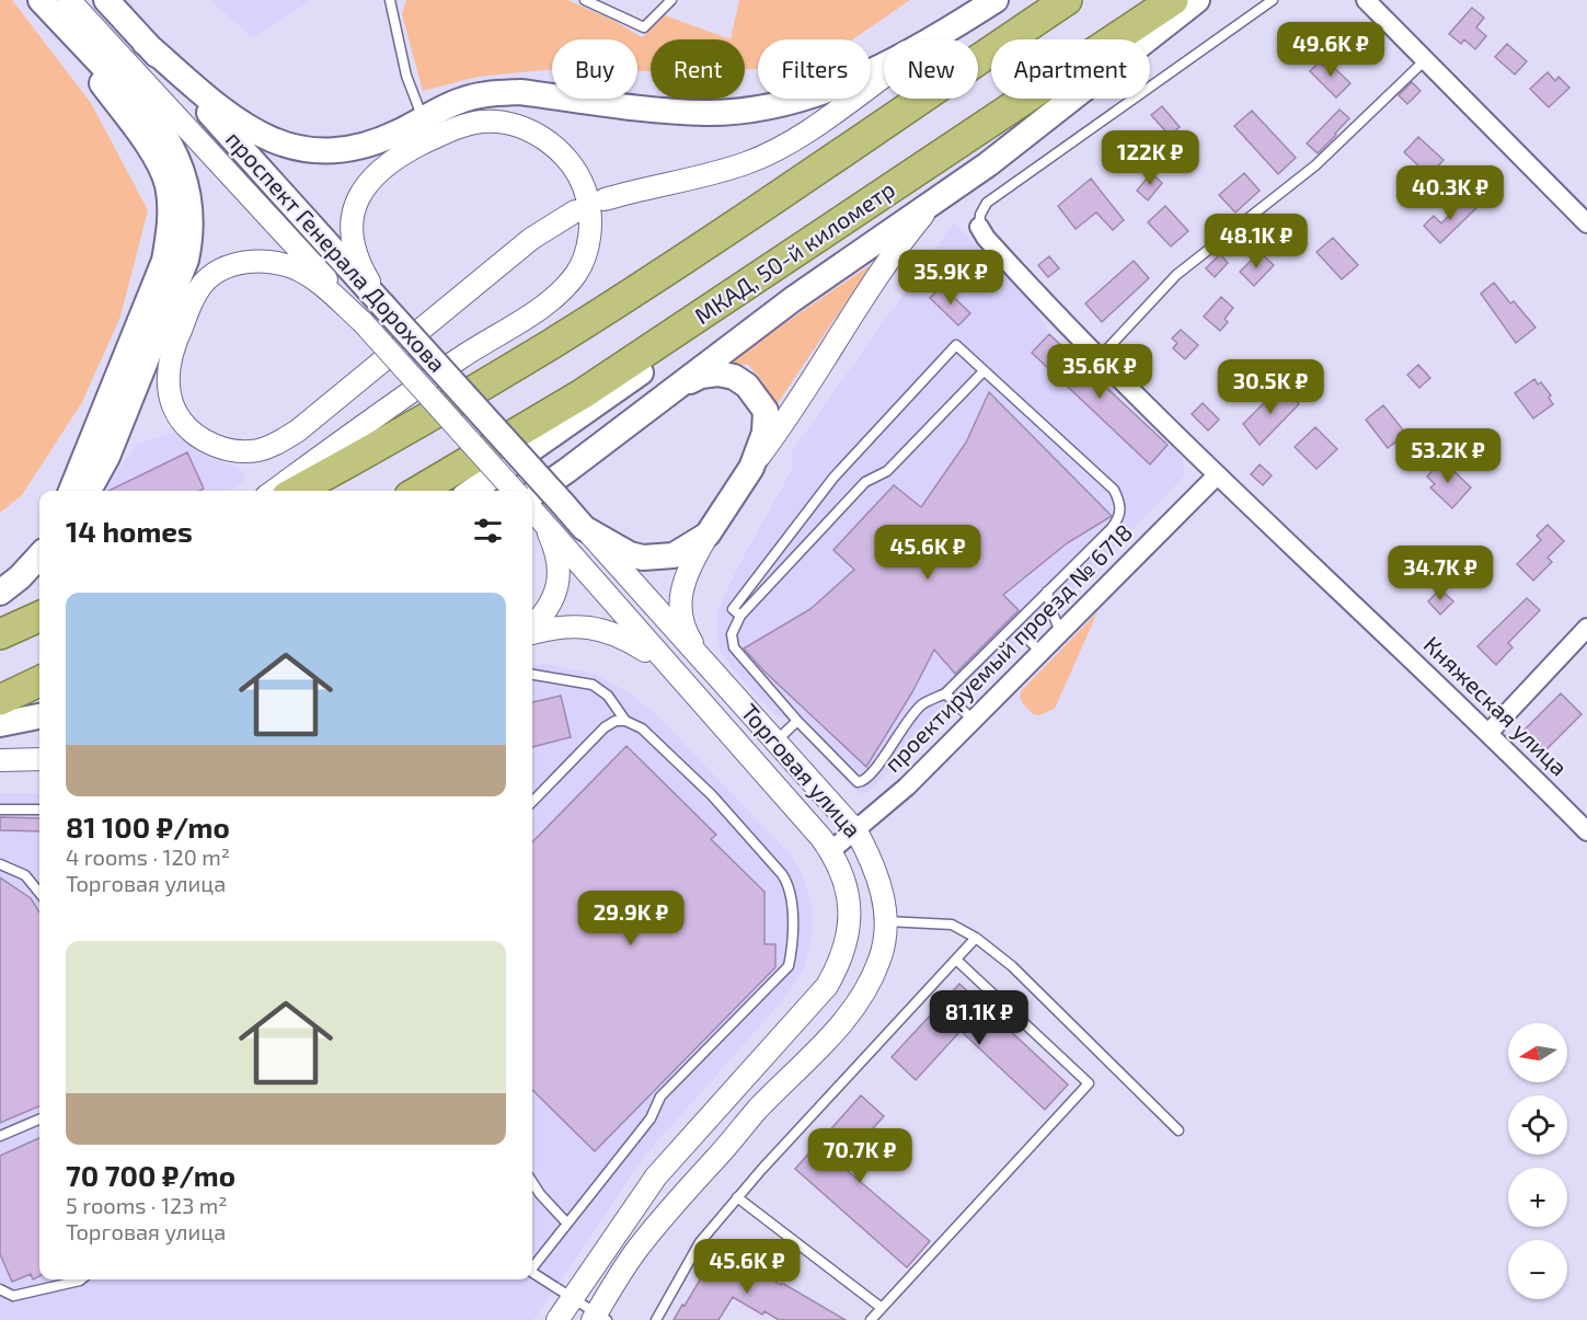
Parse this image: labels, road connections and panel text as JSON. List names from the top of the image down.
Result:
{
  "streets": {
    "highway": ["МКАД, 50-й километр"],
    "main road": ["проспект Генерала Дорохова", "Торговая улица"],
    "street": ["проектируемый проезд № 6718", "Княжеская улица"]
  },
  "crossings": [
    ["проспект Генерала Дорохова", "Торговая улица"],
    ["проектируемый проезд № 6718", "Княжеская улица"],
    ["проектируемый проезд № 6718", "Торговая улица"]
  ],
  "north": "left",
  "page": {
    "price": [
      "49.6K ₽",
      "122K ₽",
      "40.3K ₽",
      "48.1K ₽",
      "35.9K ₽",
      "35.6K ₽",
      "30.5K ₽",
      "53.2K ₽",
      "45.6K ₽",
      "34.7K ₽",
      "29.9K ₽",
      "81.1K ₽",
      "70.7K ₽",
      "45.6K ₽"
    ],
    "chip": [
      "Buy",
      "Rent",
      "Filters",
      "New",
      "Apartment"
    ],
    "heading": "14 homes",
    "list": [
      {
        "name": "81 100 ₽/mo",
        "note": "4 rooms · 120 m² · Торговая улица"
      },
      {
        "name": "70 700 ₽/mo",
        "note": "5 rooms · 123 m² · Торговая улица"
      }
    ],
    "map_buttons": ["+", "−"]
  }
}
